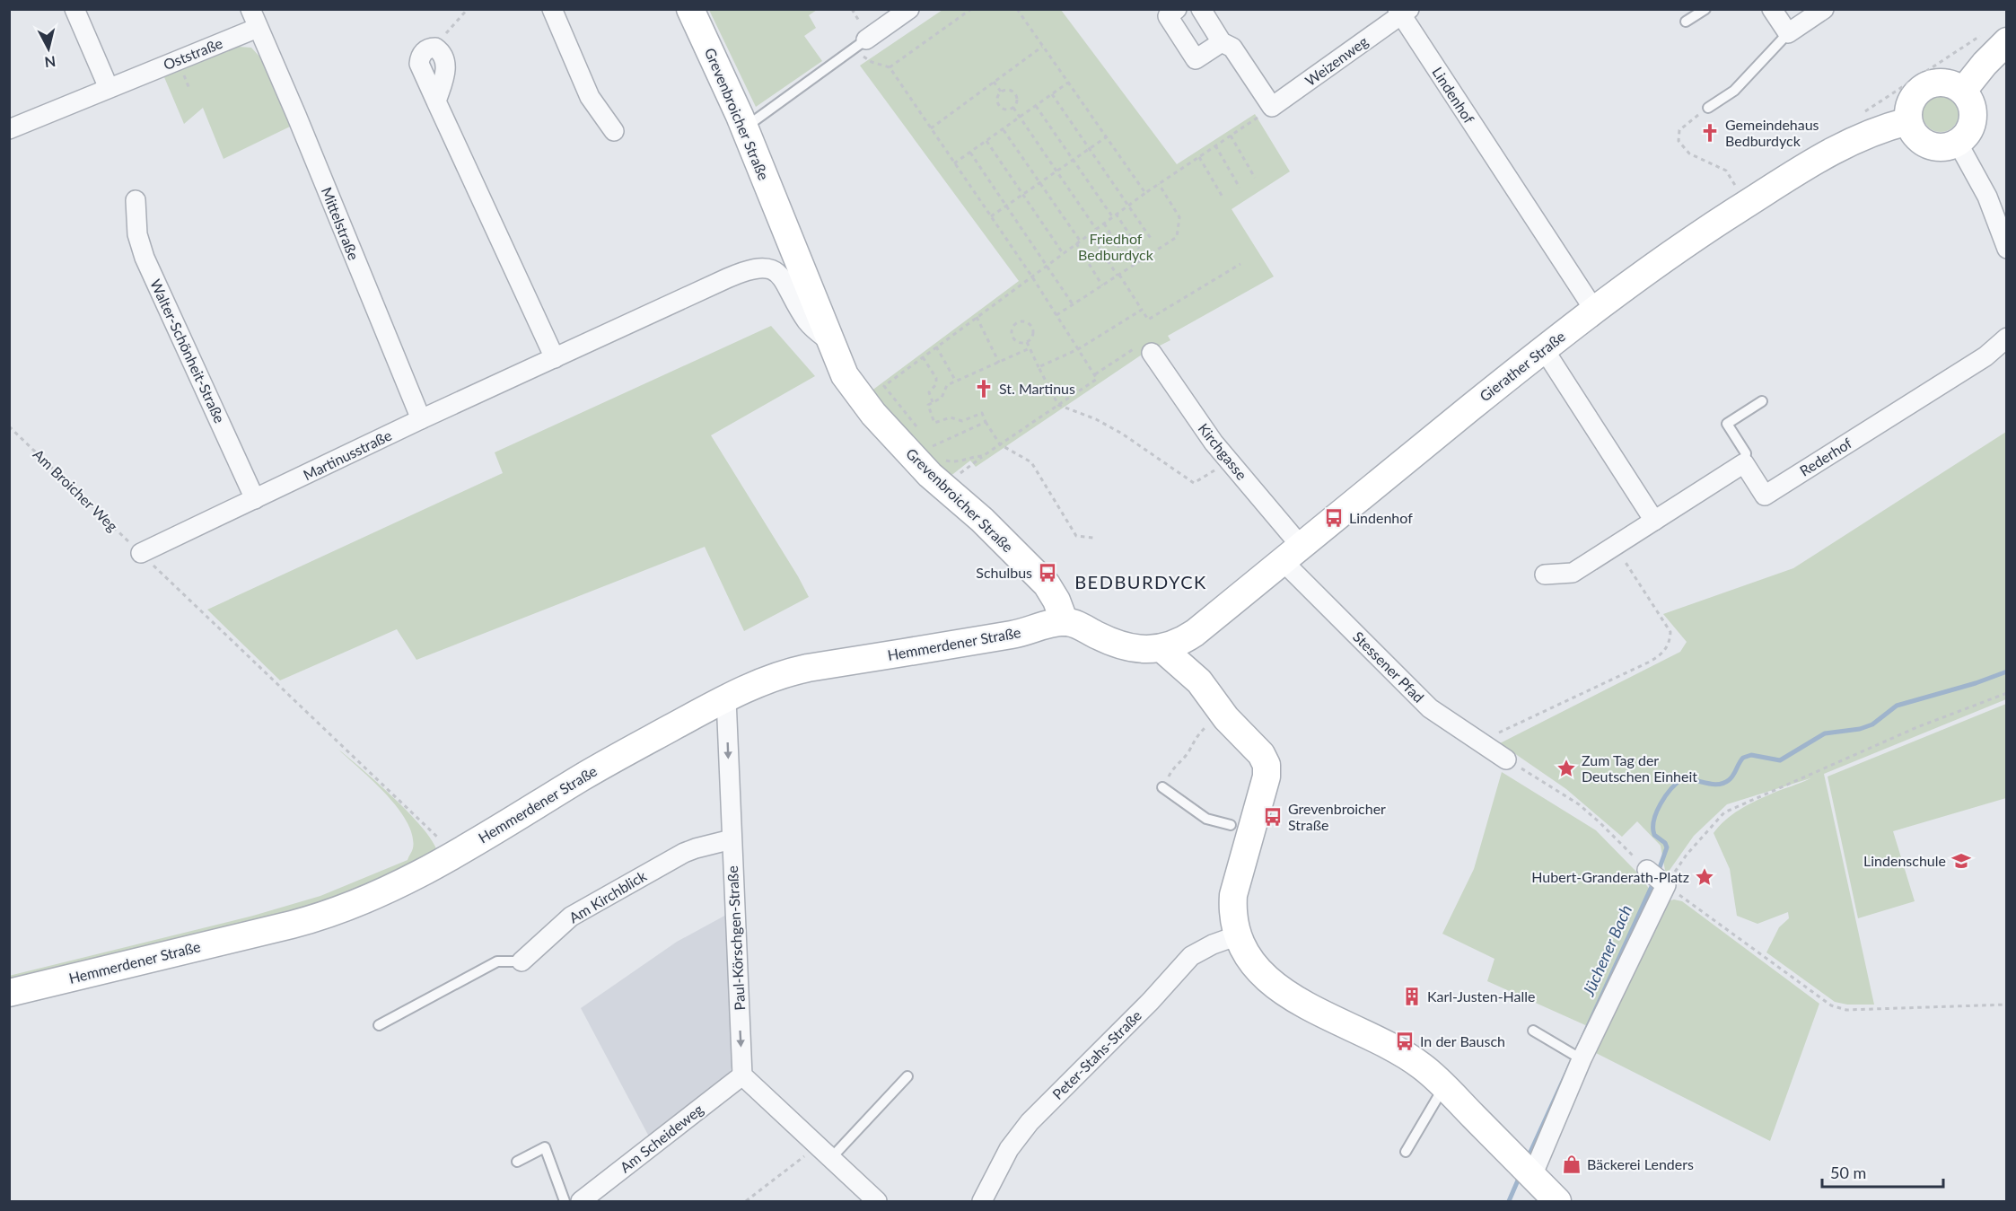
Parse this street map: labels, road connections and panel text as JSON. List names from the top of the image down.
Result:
{
  "streets": {
    "main road": ["Grevenbroicher Straße", "Gierather Straße", "Hemmerdener Straße"],
    "street": [
      "Oststraße",
      "Weizenweg",
      "Lindenhof",
      "Mittelstraße",
      "Walter-Schönheit-Straße",
      "Kirchgasse",
      "Martinusstraße",
      "Rederhof",
      "Stessener Pfad",
      "Am Kirchblick",
      "Paul-Körschgen-Straße",
      "Peter-Stahs-Straße",
      "Am Scheideweg"
    ],
    "path": ["Am Broicher Weg"]
  },
  "crossings": [
    ["Oststraße", "Mittelstraße"],
    ["Weizenweg", "Lindenhof"],
    ["Lindenhof", "Gierather Straße"],
    ["Grevenbroicher Straße", "Martinusstraße"],
    ["Grevenbroicher Straße", "Hemmerdener Straße"],
    ["Mittelstraße", "Martinusstraße"],
    ["Walter-Schönheit-Straße", "Martinusstraße"],
    ["Gierather Straße", "Kirchgasse"],
    ["Gierather Straße", "Stessener Pfad"],
    ["Kirchgasse", "Stessener Pfad"],
    ["Martinusstraße", "Am Broicher Weg"],
    ["Am Broicher Weg", "Hemmerdener Straße"],
    ["Hemmerdener Straße", "Paul-Körschgen-Straße"],
    ["Am Kirchblick", "Paul-Körschgen-Straße"],
    ["Paul-Körschgen-Straße", "Am Scheideweg"]
  ],
  "one_way": ["Paul-Körschgen-Straße"],
  "districts": ["BEDBURDYCK"],
  "water": ["Jüchener Bach"],
  "parks": ["Friedhof Bedburdyck"],
  "places": {
    "church": ["Gemeindehaus Bedburdyck", "St. Martinus"],
    "bus stop": [
      "Lindenhof",
      "Schulbus",
      "Grevenbroicher Straße",
      "In der Bausch"
    ],
    "place": ["Zum Tag der Deutschen Einheit", "Hubert-Granderath-Platz"],
    "school or university": ["Lindenschule"],
    "building": ["Karl-Justen-Halle"],
    "shop": ["Bäckerei Lenders"]
  },
  "scale_bar": "50 m",
  "north": "bottom"
}
